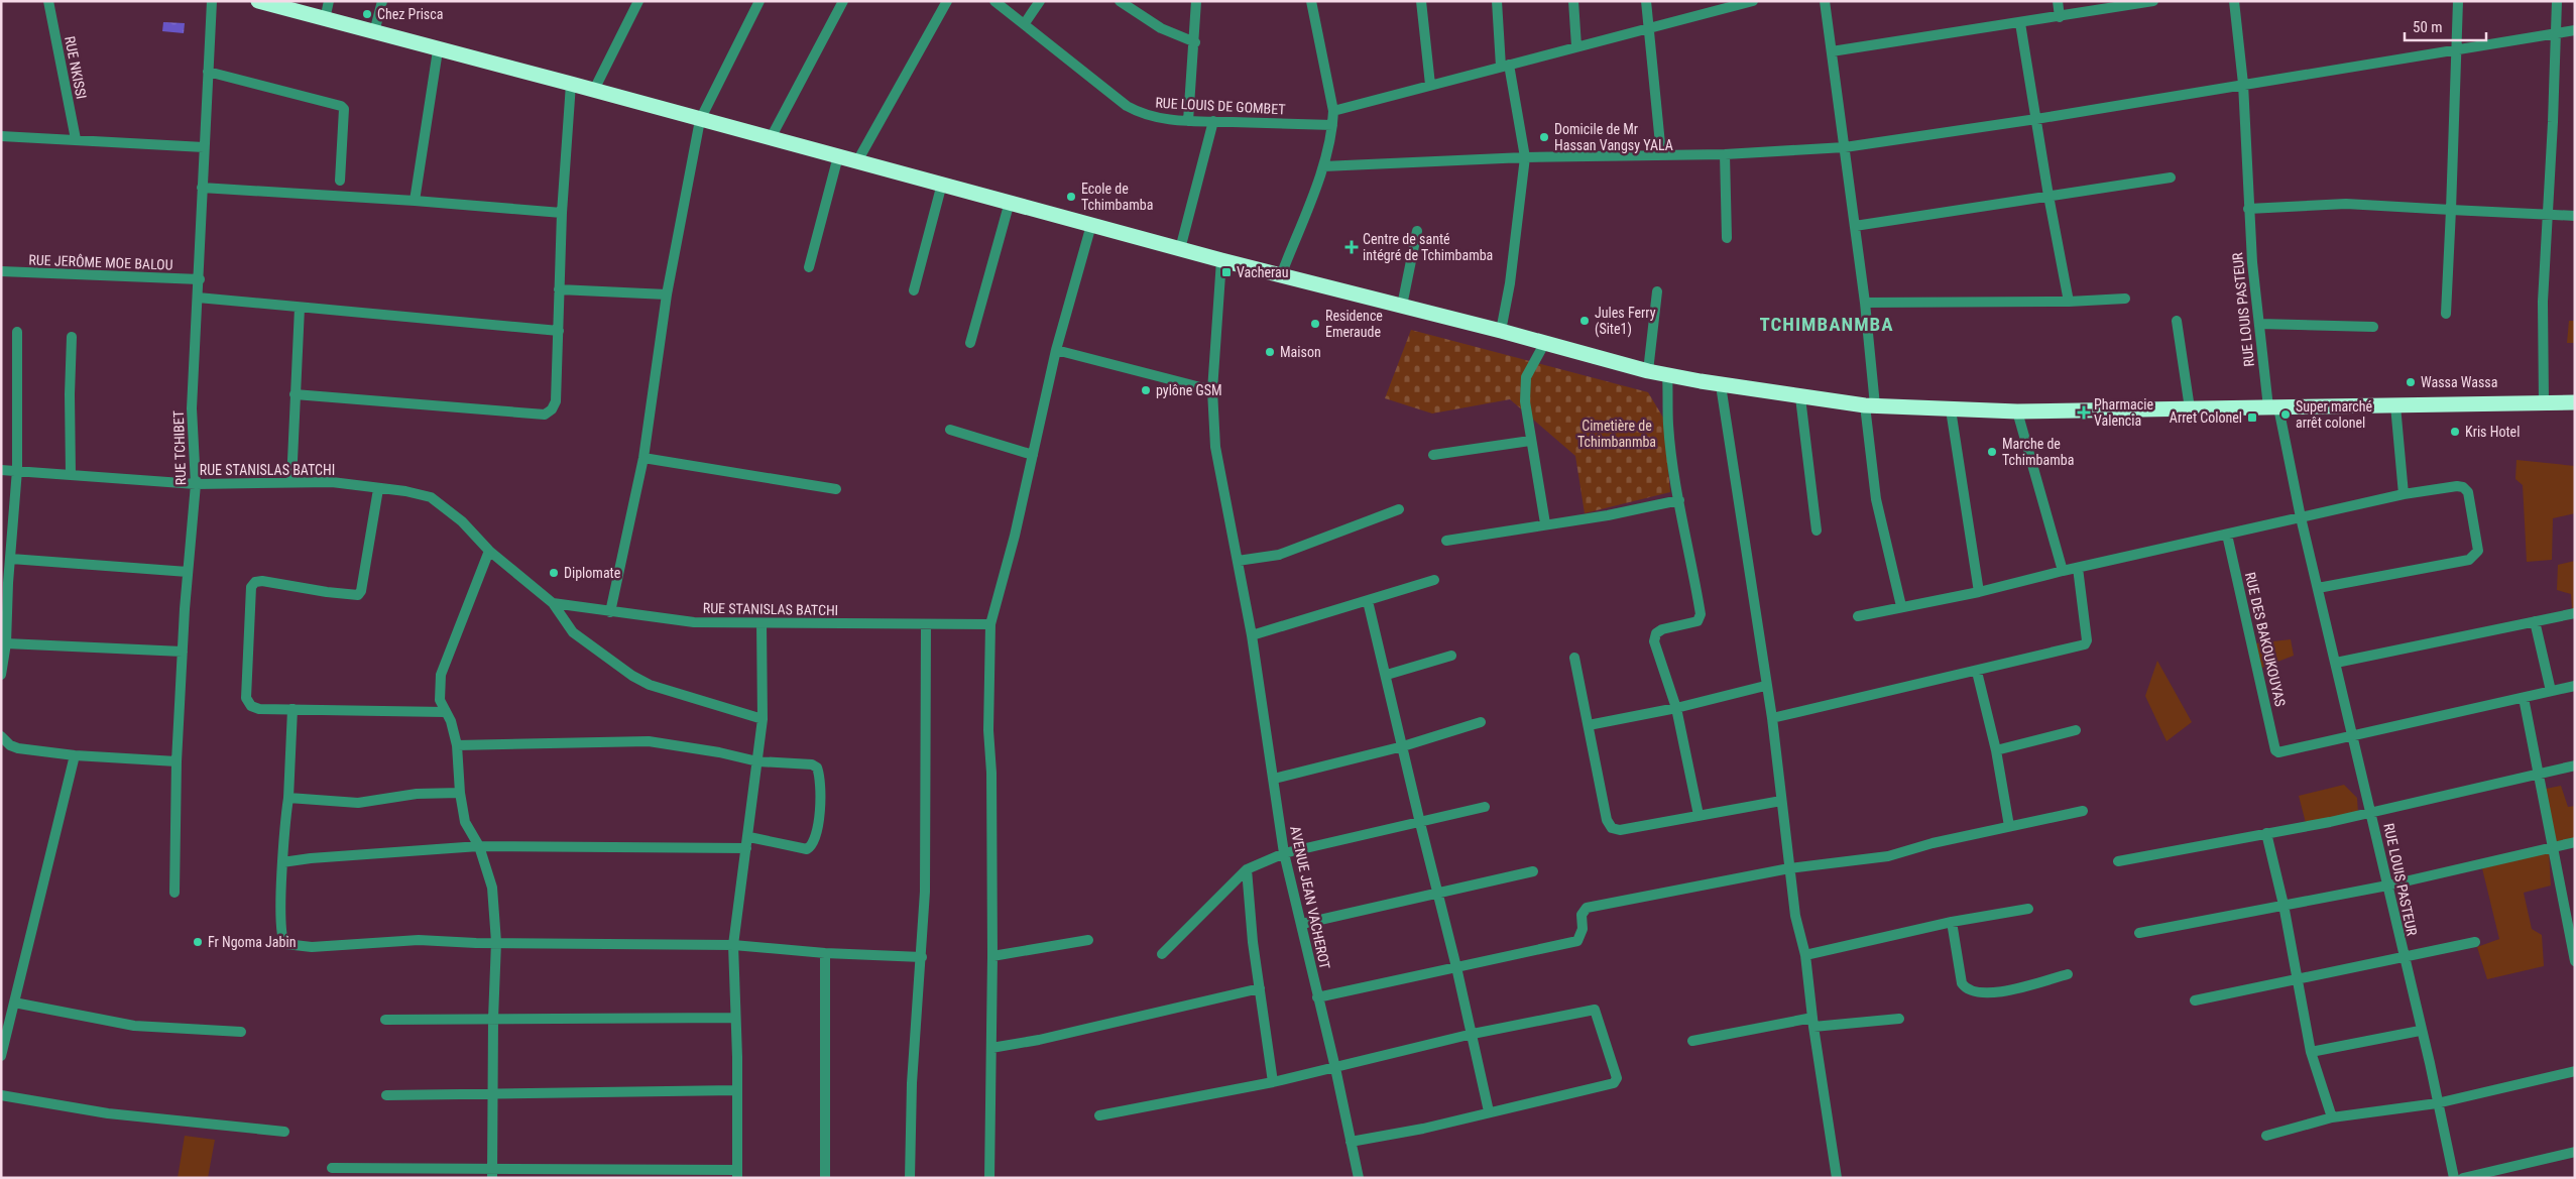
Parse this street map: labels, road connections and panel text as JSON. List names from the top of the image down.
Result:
{
  "streets": {
    "street": [
      "RUE NKISSI",
      "RUE LOUIS DE GOMBET",
      "RUE JERÔME MOE BALOU",
      "RUE LOUIS PASTEUR",
      "RUE TCHIBET",
      "RUE STANISLAS BATCHI",
      "RUE DES BAKOUKOUYAS",
      "AVENUE JEAN VACHEROT"
    ]
  },
  "crossings": [
    ["RUE JERÔME MOE BALOU", "RUE TCHIBET"],
    ["RUE LOUIS PASTEUR", "RUE DES BAKOUKOUYAS"],
    ["RUE TCHIBET", "RUE STANISLAS BATCHI"]
  ],
  "districts": ["TCHIMBANMBA"],
  "parks": ["Cimetière de Tchimbanmba"],
  "places": {
    "other": [
      "Chez Prisca",
      "Domicile de Mr Hassan Vangsy YALA",
      "Ecole de Tchimbamba",
      "Jules Ferry (Site1)",
      "Residence Emeraude",
      "Maison",
      "Wassa Wassa",
      "pylône GSM",
      "Super marché arrêt colonel",
      "Kris Hotel",
      "Marche de Tchimbamba",
      "Diplomate",
      "Fr Ngoma Jabin"
    ],
    "health": ["Centre de santé intégré de Tchimbamba", "Pharmacie Valencia"],
    "transit": ["Vacherau", "Arret Colonel"]
  },
  "scale_bar": "50 m"
}
